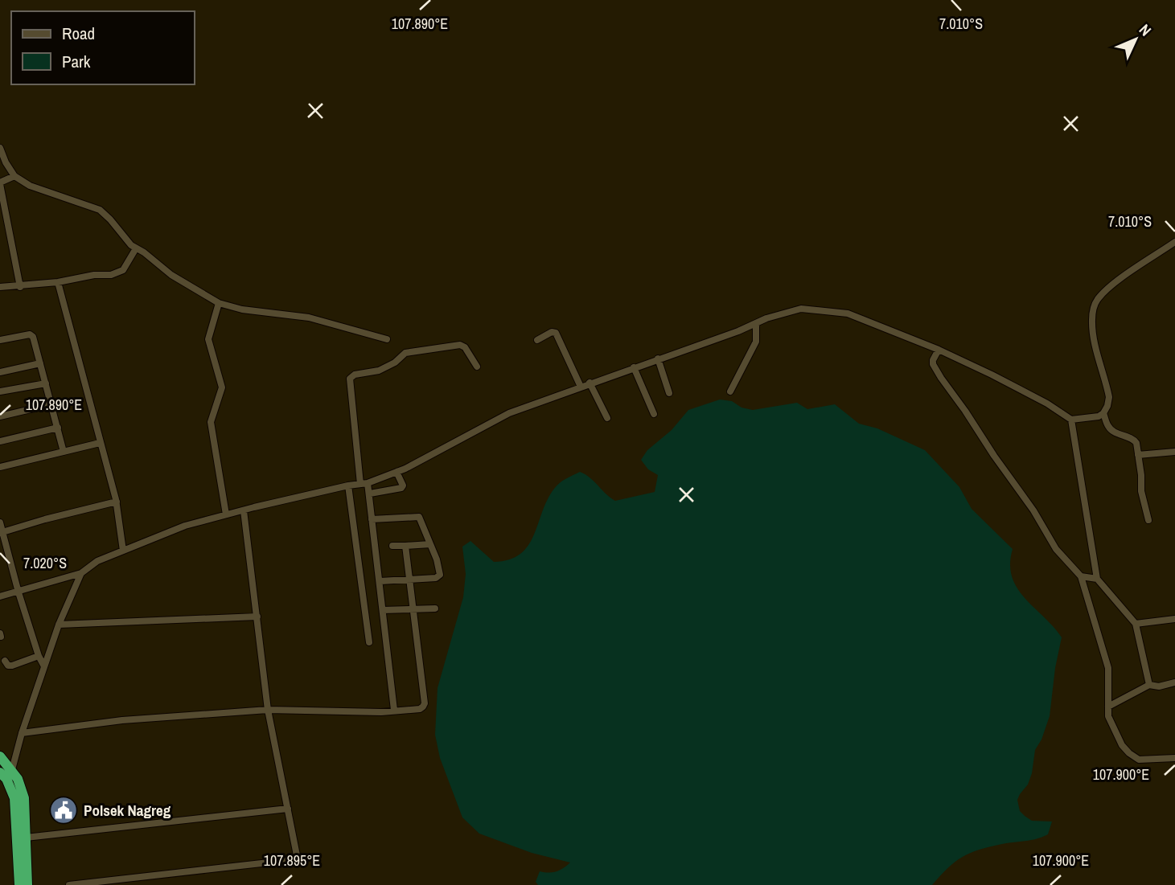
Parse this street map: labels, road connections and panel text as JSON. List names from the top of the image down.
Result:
{
  "places": {
    "public building": ["Polsek Nagreg"]
  },
  "legend": ["Road", "Park"],
  "north": "top right",
  "coordinates": [
    "107.890°E",
    "7.010°S",
    "7.020°S",
    "107.900°E",
    "107.895°E"
  ]
}
